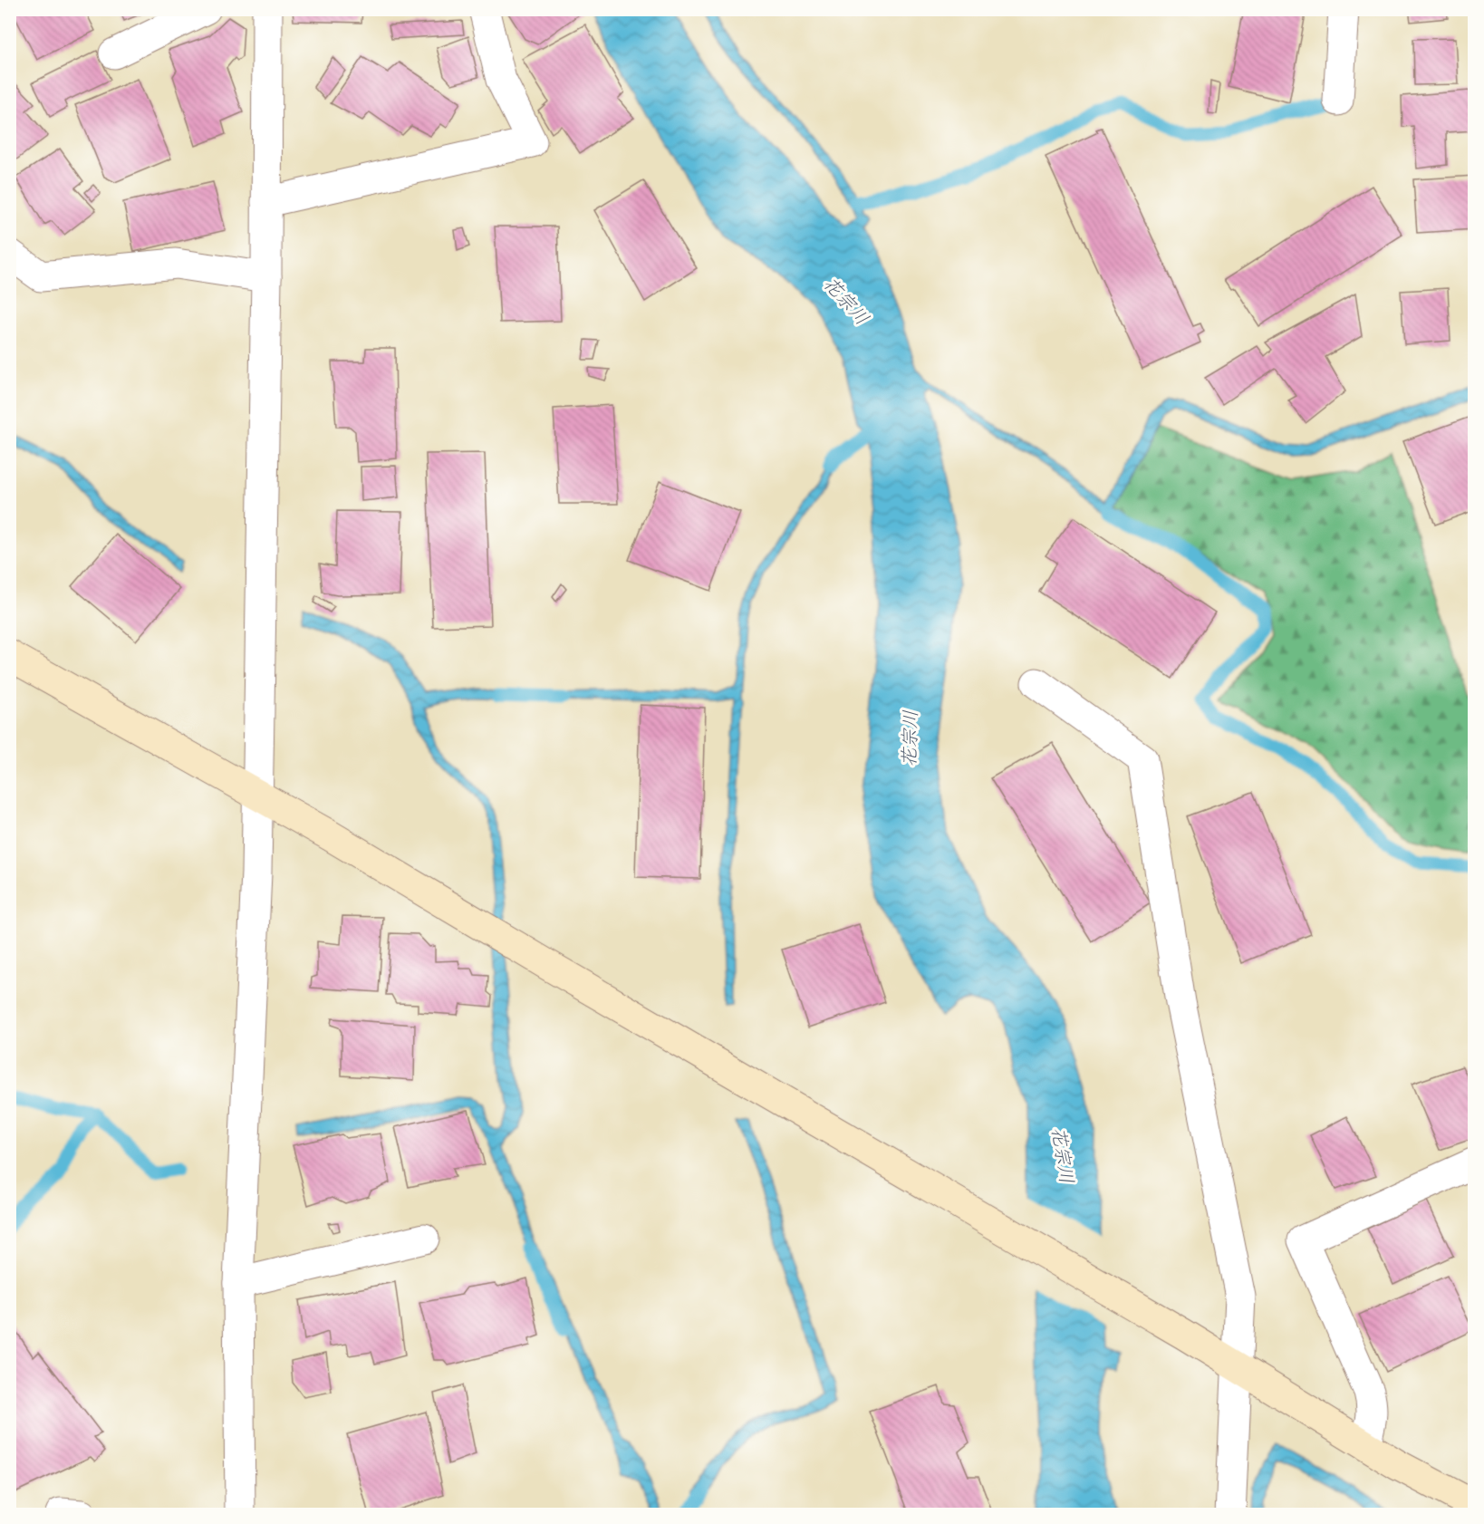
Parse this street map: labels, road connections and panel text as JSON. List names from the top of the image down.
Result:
{
  "water": ["花宗川"]
}
